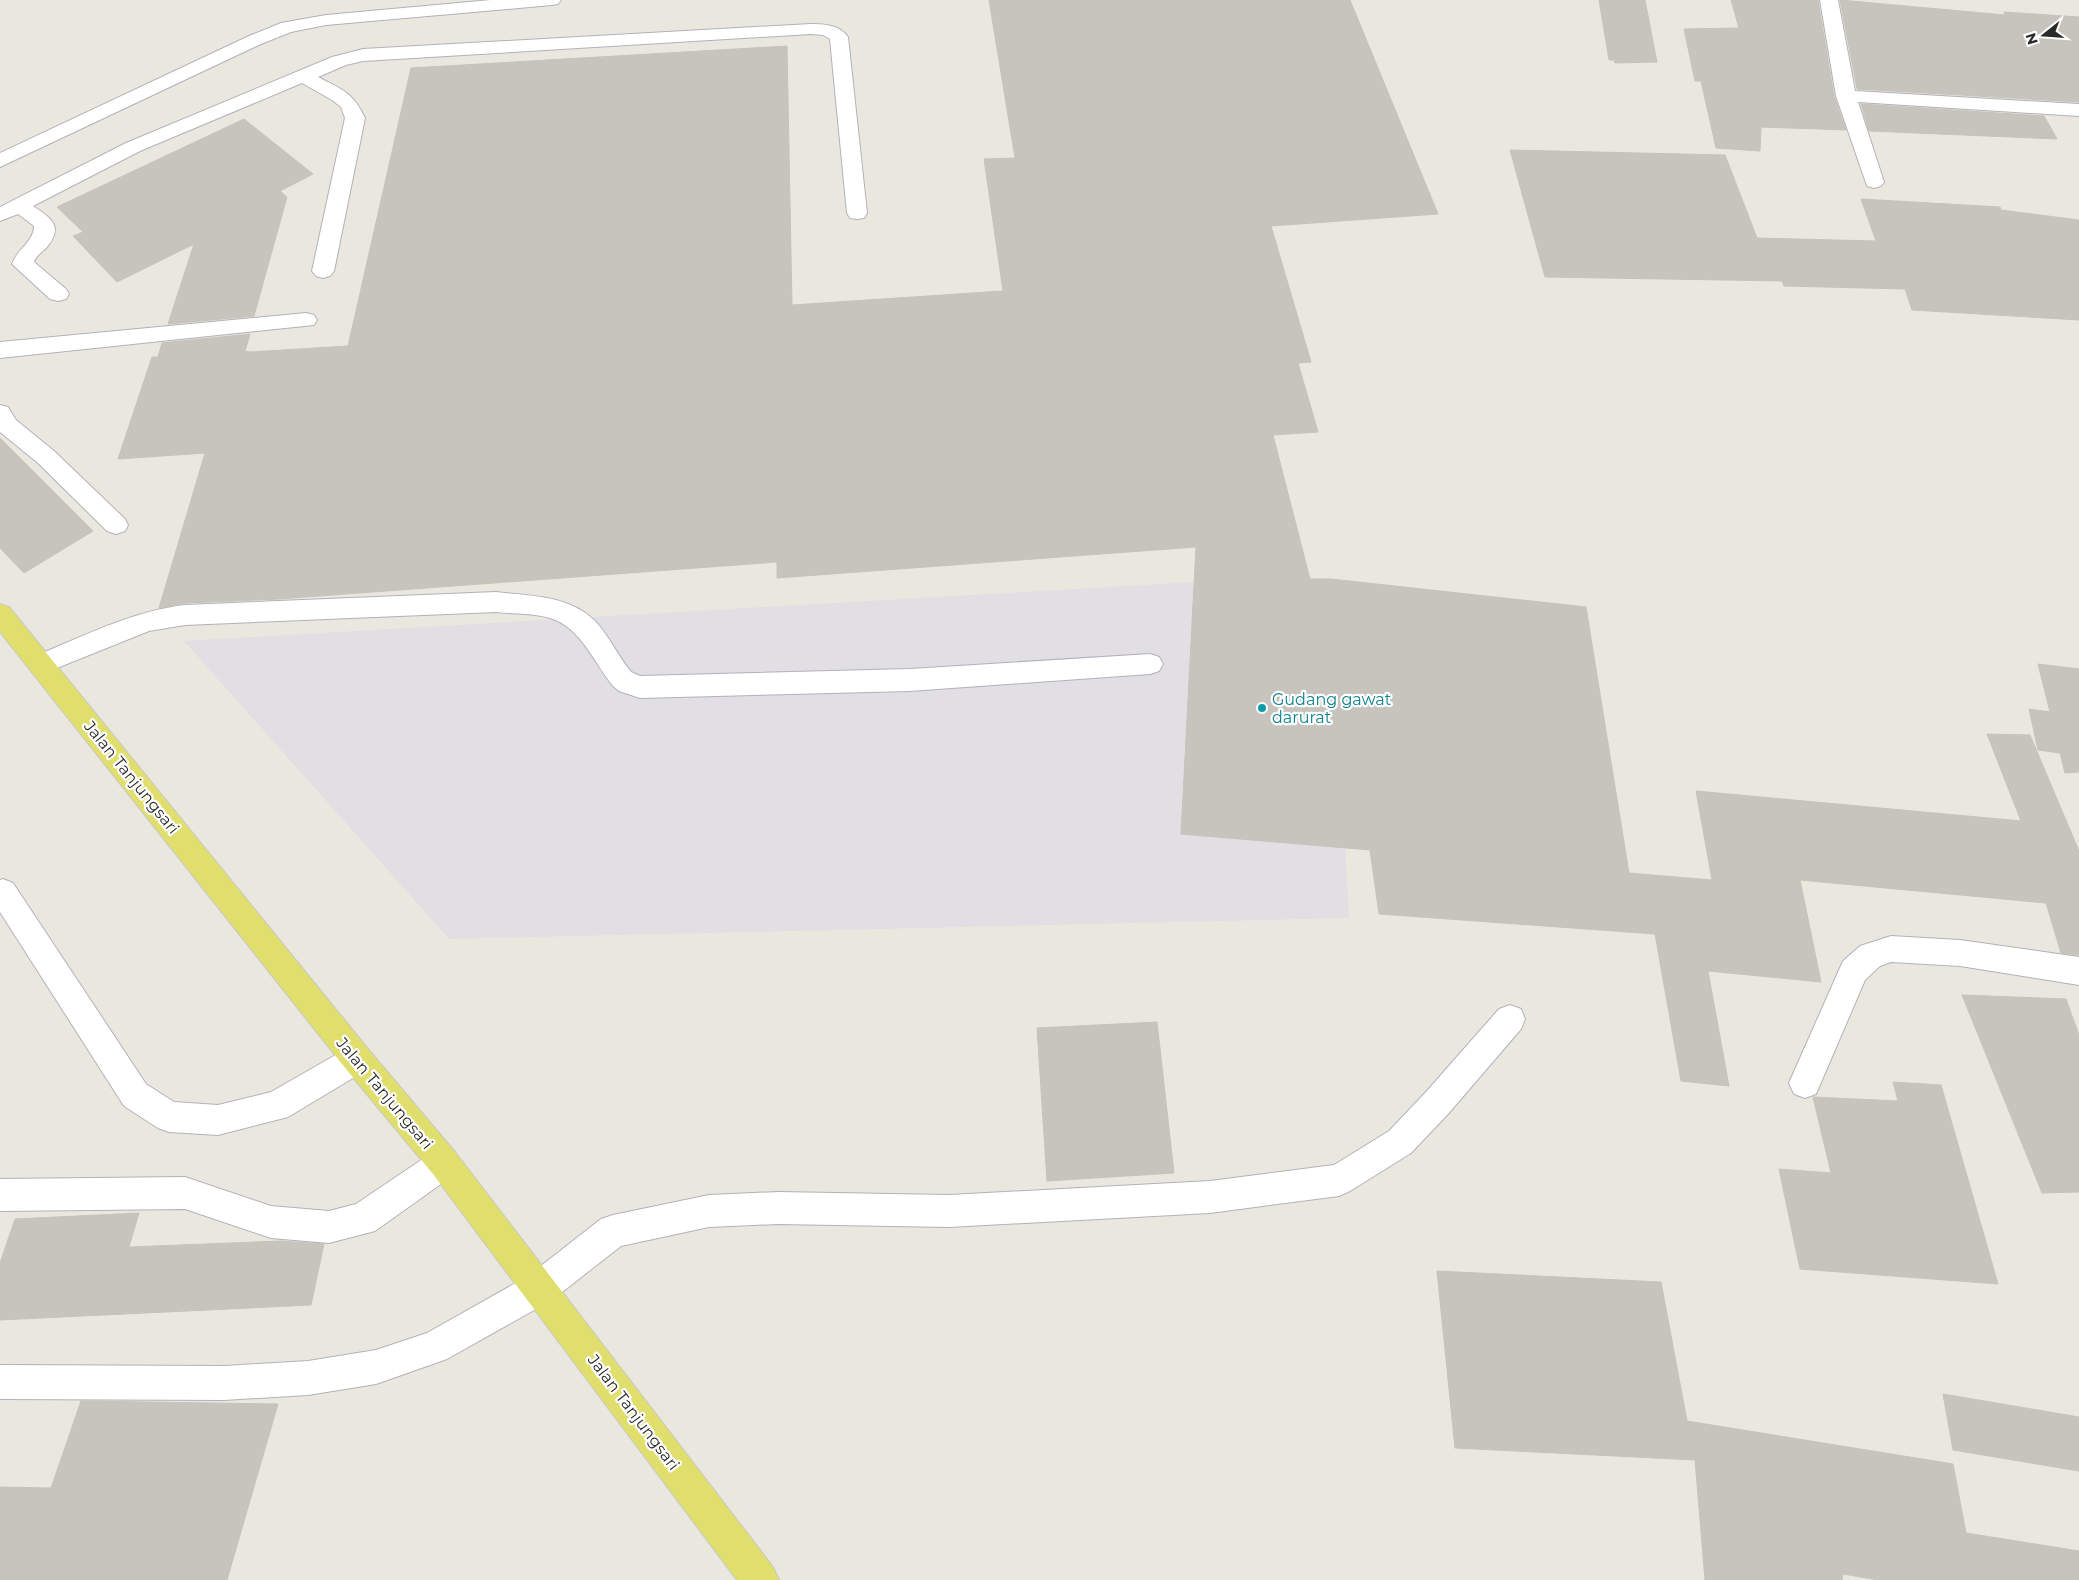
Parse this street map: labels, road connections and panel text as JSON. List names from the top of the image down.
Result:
{
  "streets": {
    "main road": ["Jalan Tanjungsari"]
  },
  "places": ["Gudang gawat darurat"],
  "north": "left"
}
